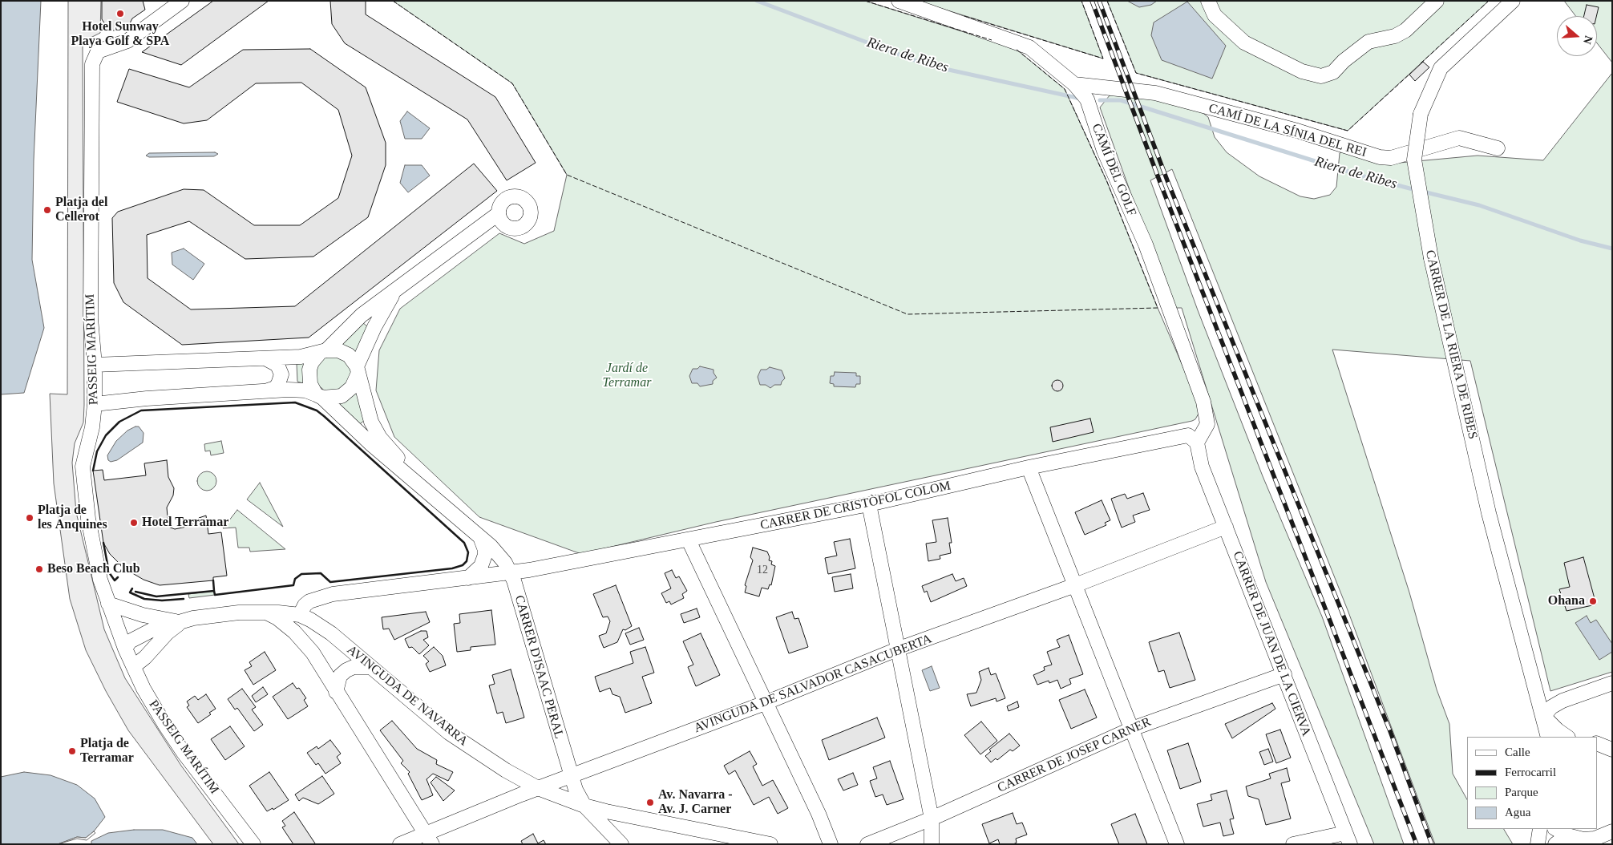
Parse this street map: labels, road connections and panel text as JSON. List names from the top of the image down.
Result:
{
  "streets": {
    "street": [
      "CAMÍ DE LA SÍNIA DEL REI",
      "CAMÍ DEL GOLF",
      "CARRER DE LA RIERA DE RIBES",
      "PASSEIG MARÍTIM",
      "CARRER DE CRISTÒFOL COLOM",
      "CARRER DE JUAN DE LA CIERVA",
      "CARRER D'ISAAC PERAL",
      "AVINGUDA DE SALVADOR CASACUBERTA",
      "AVINGUDA DE NAVARRA",
      "CARRER DE JOSEP CARNER"
    ]
  },
  "crossings": [
    ["CAMÍ DE LA SÍNIA DEL REI", "CAMÍ DEL GOLF"],
    ["CAMÍ DEL GOLF", "CARRER DE CRISTÒFOL COLOM"],
    ["CAMÍ DEL GOLF", "CARRER DE JUAN DE LA CIERVA"],
    ["CARRER DE CRISTÒFOL COLOM", "CARRER DE JUAN DE LA CIERVA"],
    ["CARRER DE CRISTÒFOL COLOM", "CARRER D'ISAAC PERAL"],
    ["CARRER DE CRISTÒFOL COLOM", "AVINGUDA DE NAVARRA"],
    ["CARRER DE JUAN DE LA CIERVA", "AVINGUDA DE SALVADOR CASACUBERTA"],
    ["CARRER DE JUAN DE LA CIERVA", "CARRER DE JOSEP CARNER"],
    ["CARRER D'ISAAC PERAL", "AVINGUDA DE SALVADOR CASACUBERTA"],
    ["CARRER D'ISAAC PERAL", "AVINGUDA DE NAVARRA"],
    ["AVINGUDA DE SALVADOR CASACUBERTA", "AVINGUDA DE NAVARRA"]
  ],
  "water": ["Riera de Ribes"],
  "parks": ["Jardí de Terramar"],
  "places": [
    "Hotel Sunway Playa Golf & SPA",
    "Platja del Cellerot",
    "Platja de les Anquines",
    "Hotel Terramar",
    "Beso Beach Club",
    "Ohana",
    "Platja de Terramar",
    "Av. Navarra - Av. J. Carner"
  ],
  "house_numbers": ["12"],
  "legend": [
    "Calle",
    "Ferrocarril",
    "Parque",
    "Agua"
  ],
  "north": "right"
}
